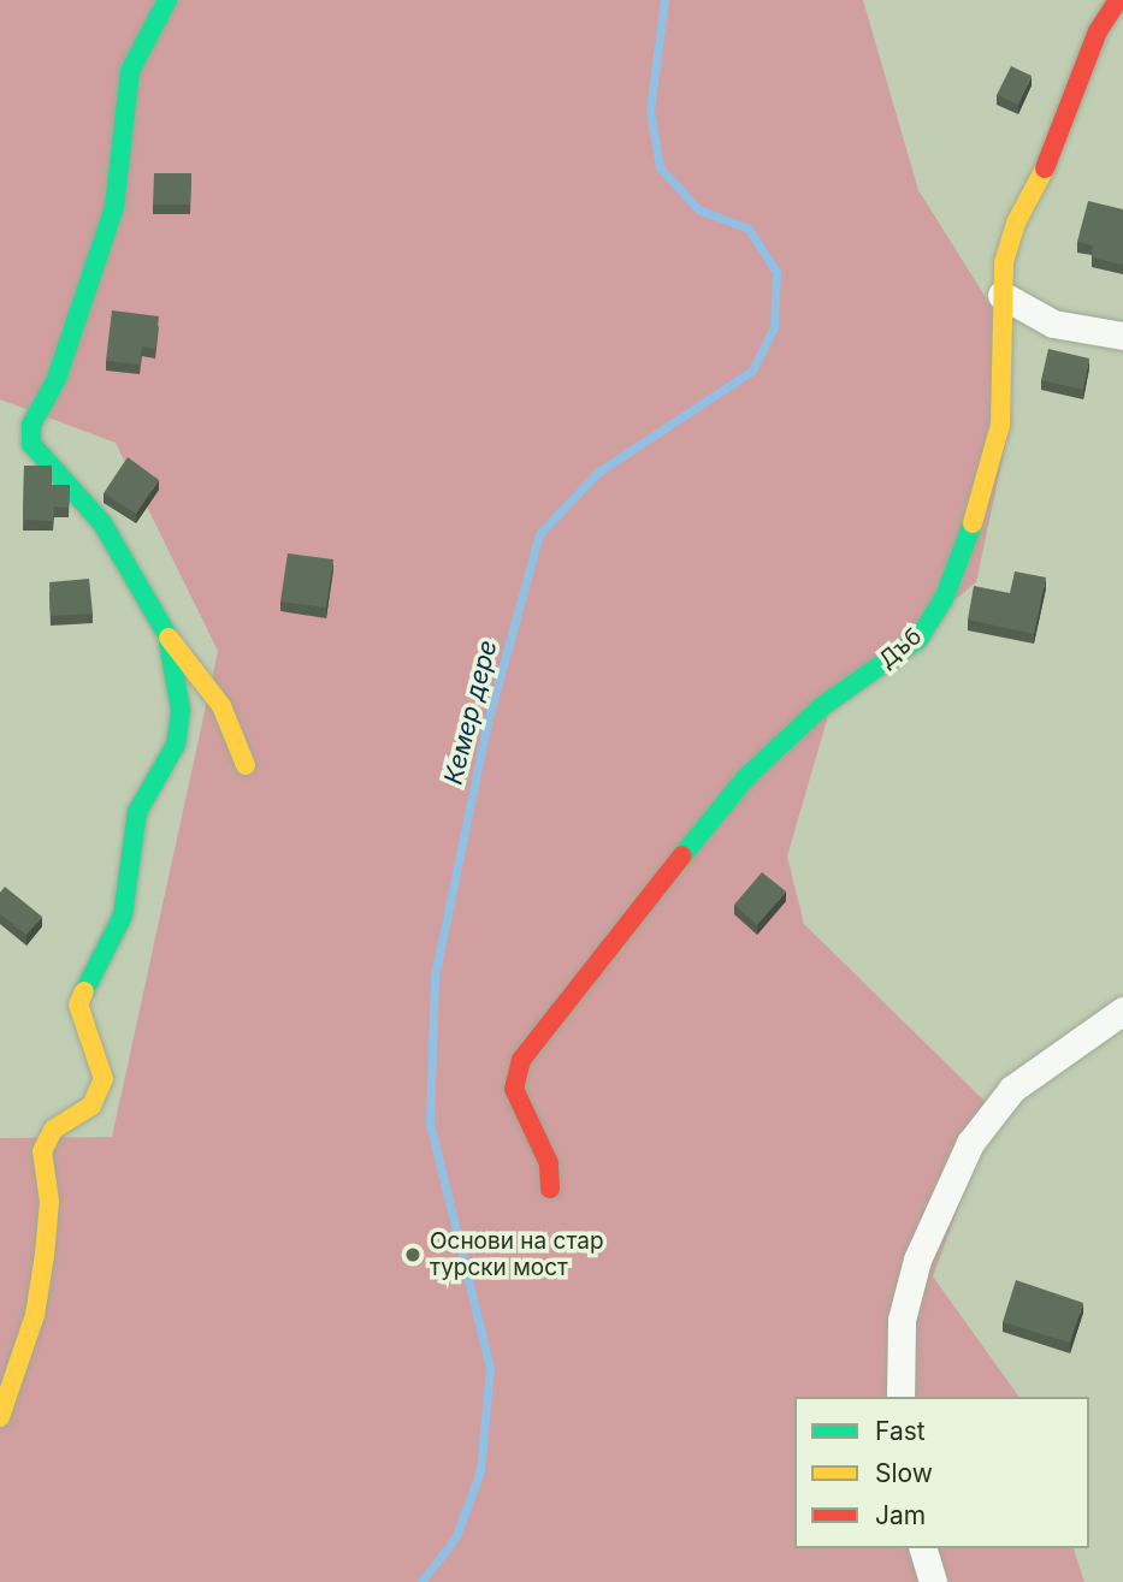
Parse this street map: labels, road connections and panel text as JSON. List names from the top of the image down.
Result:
{
  "streets": {
    "street": ["Дъб"]
  },
  "water": ["Кемер дере"],
  "places": ["Основи на стар турски мост"],
  "legend": ["Fast", "Slow", "Jam"]
}
